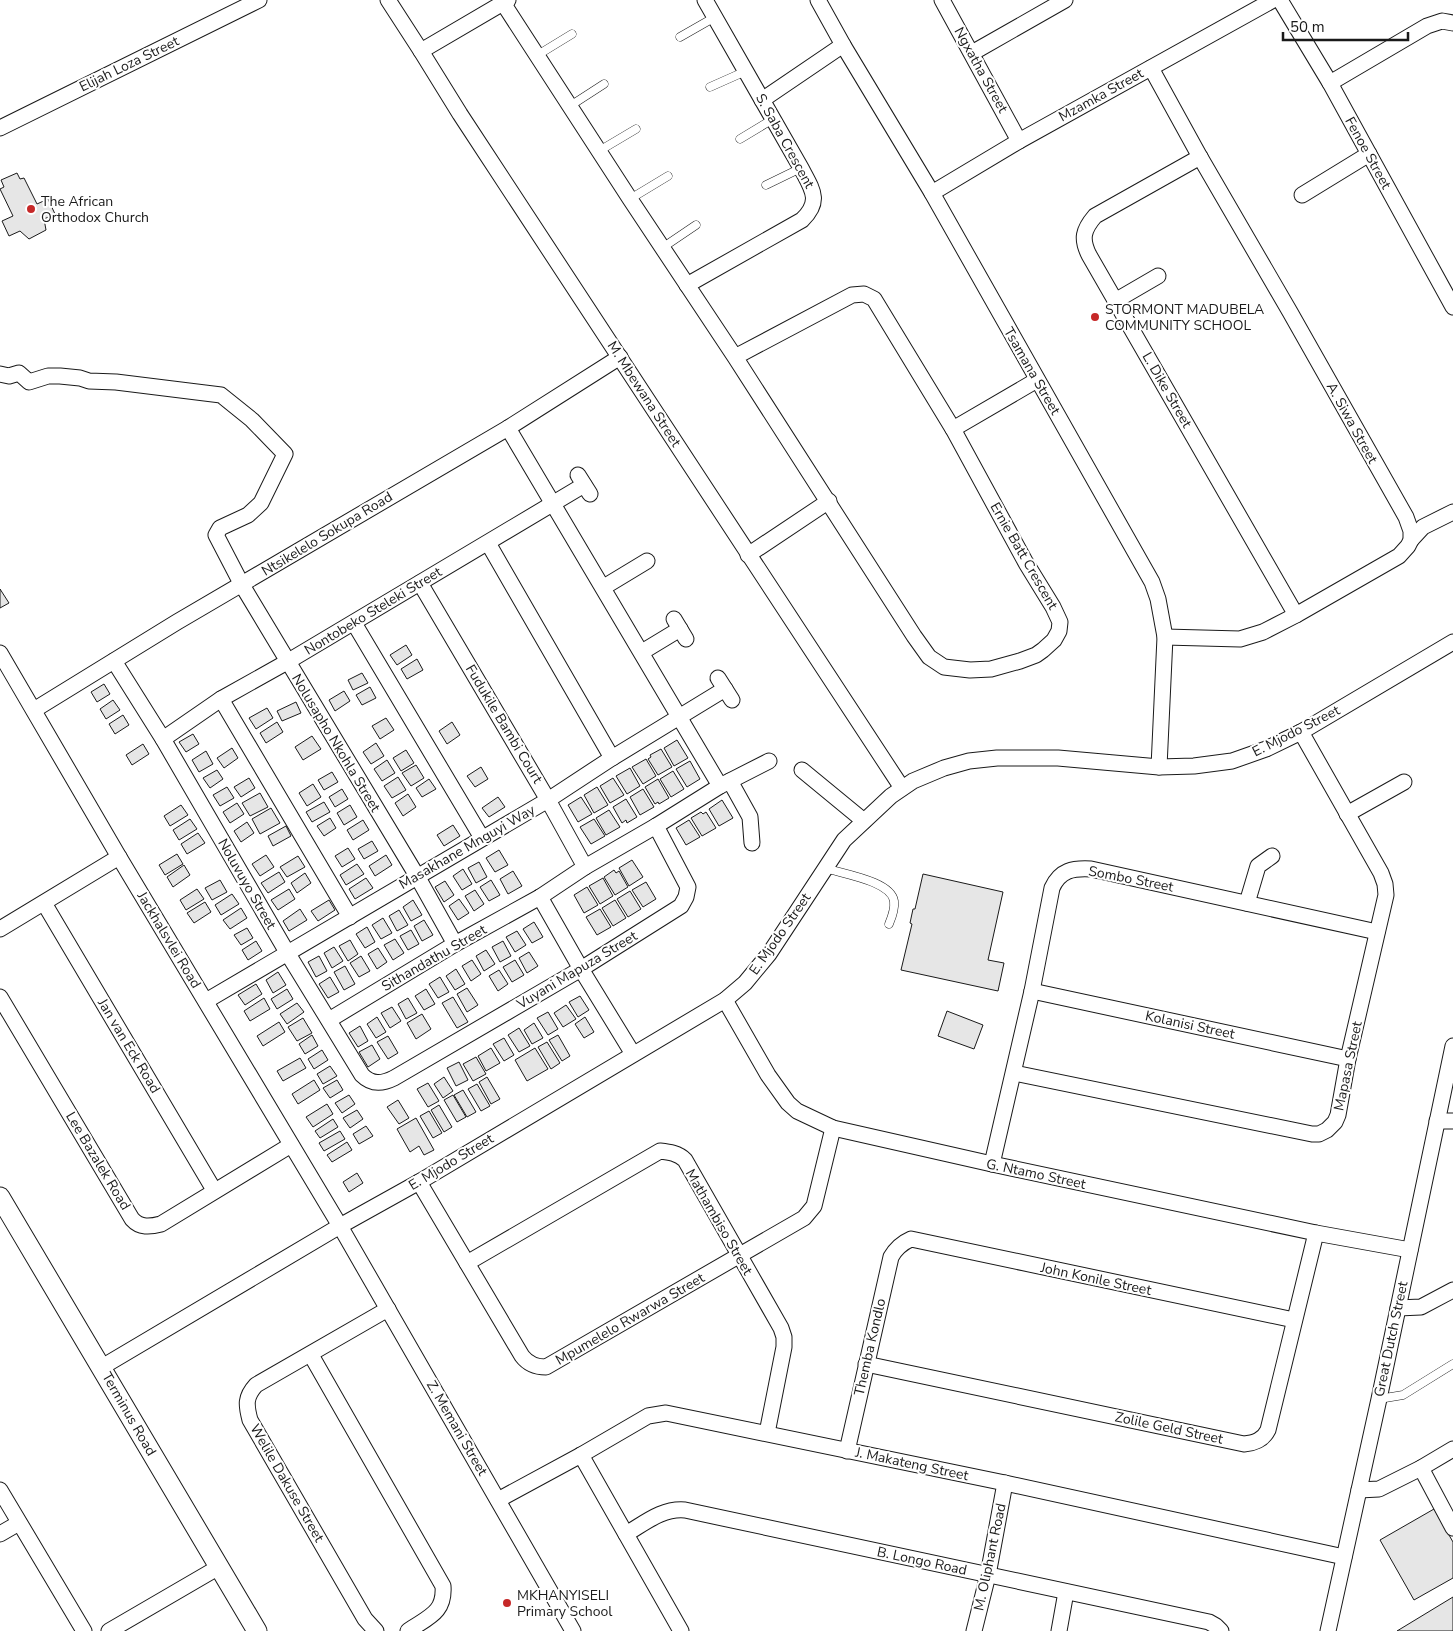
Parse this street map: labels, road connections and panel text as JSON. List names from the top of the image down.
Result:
{
  "streets": {
    "street": [
      "Elijah Loza Street",
      "Ngxatha Street",
      "Mzamka Street",
      "S. Saba Crescent",
      "Fenoe Street",
      "Tsamana Street",
      "L. Dike Street",
      "M. Mbewana Street",
      "A. Siwa Street",
      "Ntsikelelo Sokupa Road",
      "Ernie Batt Crescent",
      "Nontobeko Steleki Street",
      "Fudukile Bambi Court",
      "E. Mjodo Street",
      "Nolusapho Nkohla Street",
      "Masakhane Mnguyi Way",
      "Sombo Street",
      "Noluvuyo Street",
      "Jackhalsvlei Road",
      "Sithandathu Street",
      "Vuyani Mapuza Street",
      "Kolanisi Street",
      "Jan van Eck Road",
      "Mapasa Street",
      "Lee Bazalek Road",
      "G. Ntamo Street",
      "Mathambiso Street",
      "John Konile Street",
      "Mpumelelo Rwarwa Street",
      "Great Dutch Street",
      "Themba Kondlo",
      "Terminus Road",
      "Z. Memani Street",
      "Zolile Geld Street",
      "J. Makateng Street",
      "Welile Dakuse Street",
      "M. Oliphant Road",
      "B. Longo Road"
    ]
  },
  "crossings": [
    ["Ngxatha Street", "Mzamka Street"],
    ["Mzamka Street", "Tsamana Street"],
    ["Mzamka Street", "A. Siwa Street"],
    ["Tsamana Street", "E. Mjodo Street"],
    ["L. Dike Street", "A. Siwa Street"],
    ["M. Mbewana Street", "Ntsikelelo Sokupa Road"],
    ["M. Mbewana Street", "E. Mjodo Street"],
    ["Ntsikelelo Sokupa Road", "Nolusapho Nkohla Street"],
    ["Ntsikelelo Sokupa Road", "Noluvuyo Street"],
    ["Ntsikelelo Sokupa Road", "Jackhalsvlei Road"],
    ["Nontobeko Steleki Street", "Fudukile Bambi Court"],
    ["Nontobeko Steleki Street", "Nolusapho Nkohla Street"],
    ["Nontobeko Steleki Street", "Noluvuyo Street"],
    ["Fudukile Bambi Court", "Masakhane Mnguyi Way"],
    ["Fudukile Bambi Court", "Sithandathu Street"],
    ["E. Mjodo Street", "Jackhalsvlei Road"],
    ["E. Mjodo Street", "Mapasa Street"],
    ["E. Mjodo Street", "G. Ntamo Street"],
    ["E. Mjodo Street", "Mpumelelo Rwarwa Street"],
    ["E. Mjodo Street", "Terminus Road"],
    ["E. Mjodo Street", "Z. Memani Street"],
    ["Nolusapho Nkohla Street", "Masakhane Mnguyi Way"],
    ["Nolusapho Nkohla Street", "Sithandathu Street"],
    ["Masakhane Mnguyi Way", "Noluvuyo Street"],
    ["Masakhane Mnguyi Way", "Jackhalsvlei Road"],
    ["Sombo Street", "Kolanisi Street"],
    ["Sombo Street", "Mapasa Street"],
    ["Sombo Street", "G. Ntamo Street"],
    ["Noluvuyo Street", "Sithandathu Street"],
    ["Noluvuyo Street", "Vuyani Mapuza Street"],
    ["Jackhalsvlei Road", "Lee Bazalek Road"],
    ["Jackhalsvlei Road", "Z. Memani Street"],
    ["Sithandathu Street", "Vuyani Mapuza Street"],
    ["Kolanisi Street", "Mapasa Street"],
    ["Jan van Eck Road", "Lee Bazalek Road"],
    ["G. Ntamo Street", "Mpumelelo Rwarwa Street"],
    ["G. Ntamo Street", "Great Dutch Street"],
    ["G. Ntamo Street", "Zolile Geld Street"],
    ["Mathambiso Street", "Mpumelelo Rwarwa Street"],
    ["Mathambiso Street", "J. Makateng Street"],
    ["John Konile Street", "Themba Kondlo"],
    ["John Konile Street", "Zolile Geld Street"],
    ["Great Dutch Street", "J. Makateng Street"],
    ["Themba Kondlo", "Zolile Geld Street"],
    ["Themba Kondlo", "J. Makateng Street"],
    ["Z. Memani Street", "J. Makateng Street"],
    ["Z. Memani Street", "Welile Dakuse Street"],
    ["J. Makateng Street", "M. Oliphant Road"],
    ["M. Oliphant Road", "B. Longo Road"]
  ],
  "places": ["The African Orthodox Church", "STORMONT MADUBELA COMMUNITY SCHOOL", "MKHANYISELI Primary School"],
  "scale_bar": "50 m"
}
